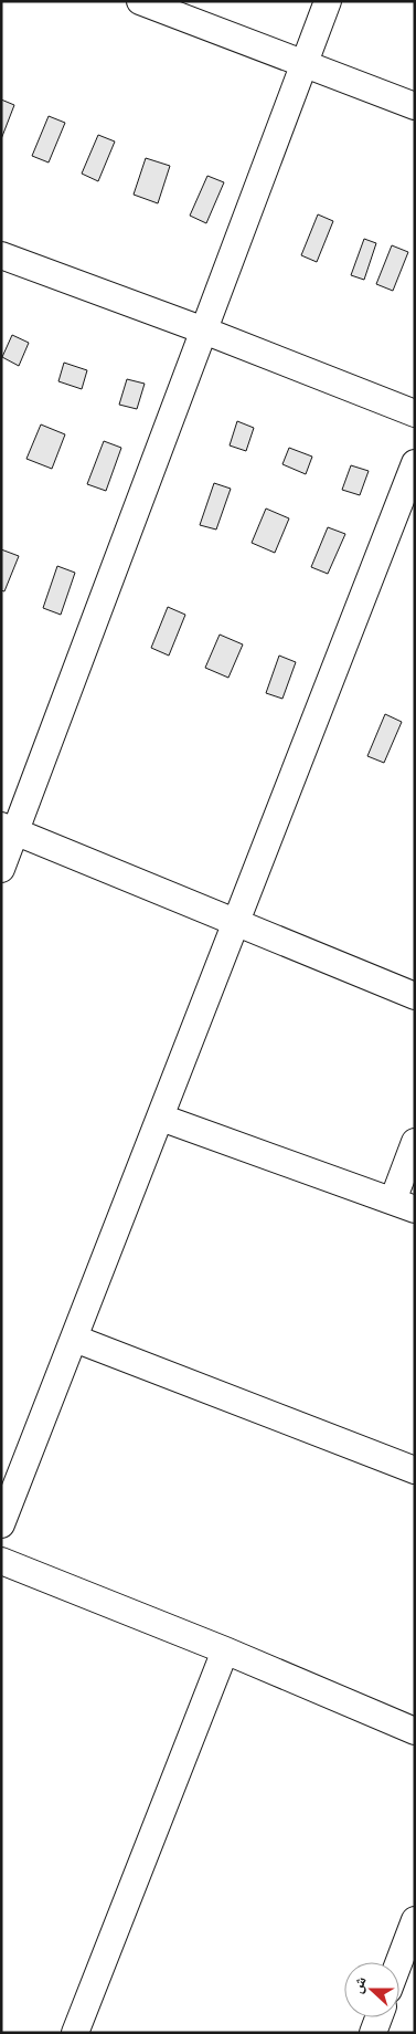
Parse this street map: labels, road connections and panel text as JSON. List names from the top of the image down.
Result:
{
  "north": "left"
}
